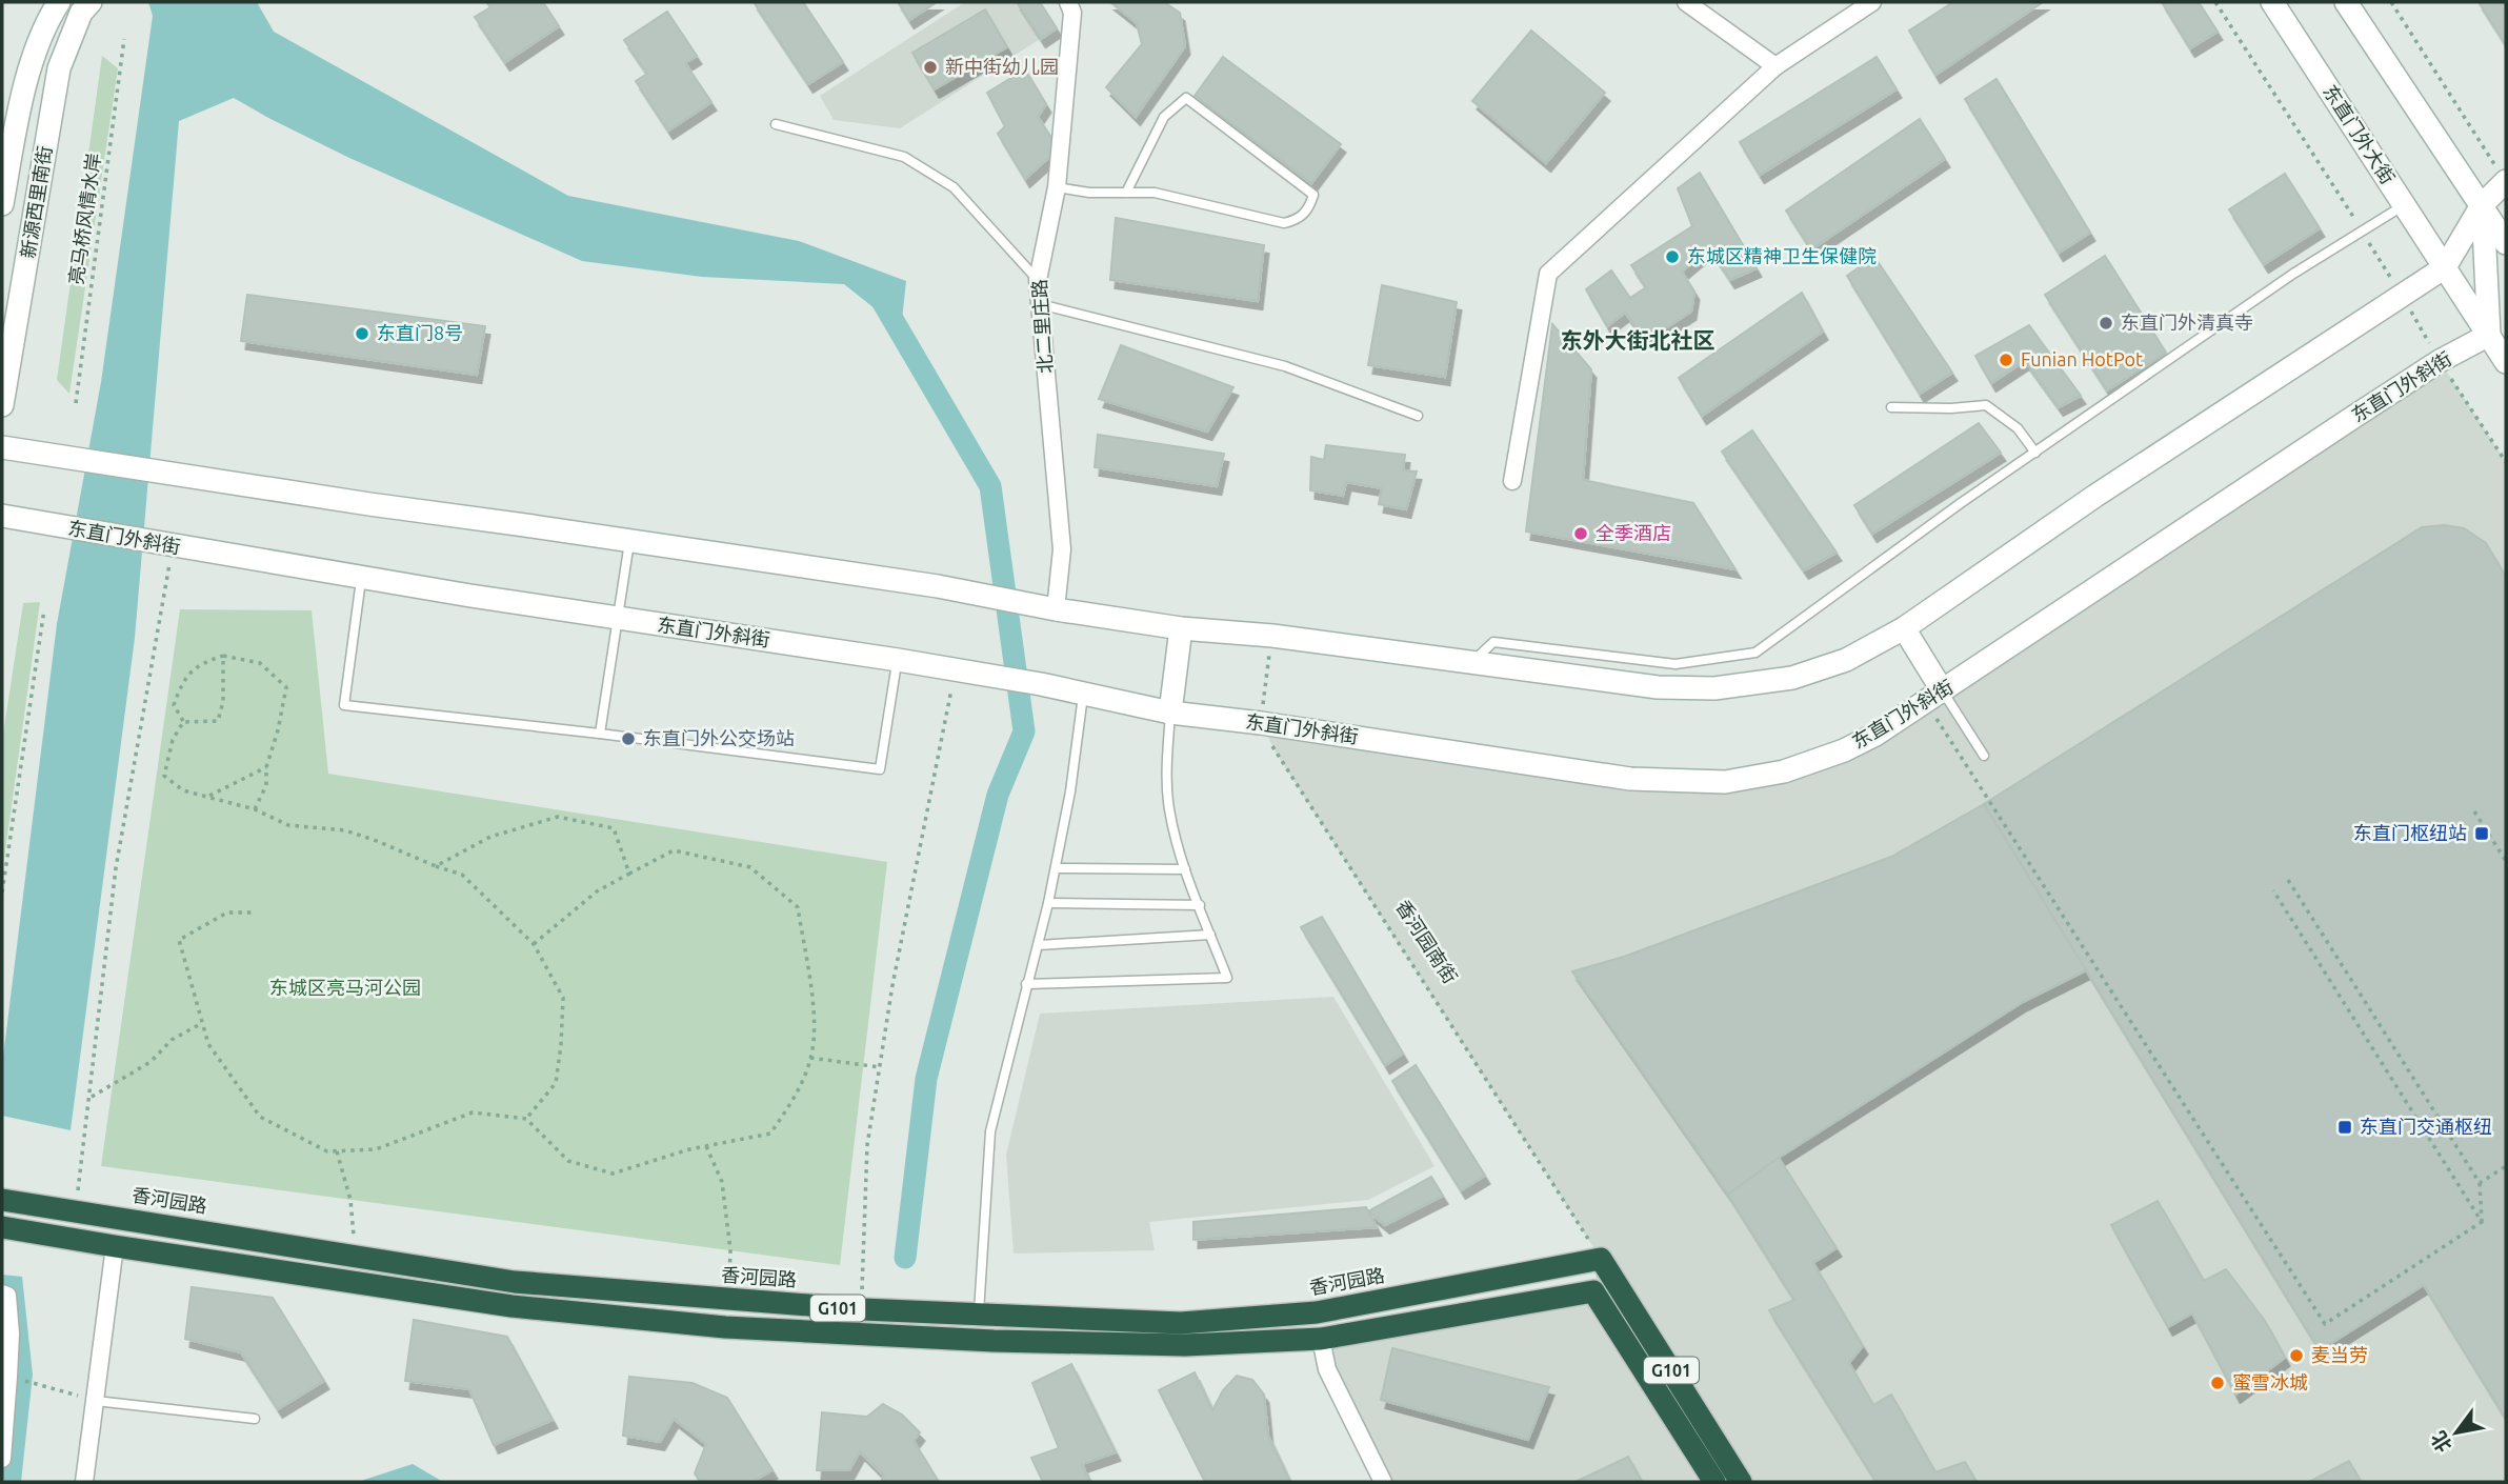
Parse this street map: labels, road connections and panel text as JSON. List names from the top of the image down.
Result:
{
  "streets": {
    "highway": ["香河园路", "G101"],
    "main road": ["东直门外大街", "新源西里南街", "东直门外斜街"],
    "street": ["北二里庄路"],
    "path": ["亮马桥风情水岸", "香河园南街"]
  },
  "crossings": [
    ["东直门外大街", "东直门外斜街"],
    ["东直门外斜街", "香河园南街"],
    ["香河园南街", "香河园路"],
    ["香河园南街", "G101"],
    ["香河园路", "G101"]
  ],
  "districts": ["东外大街北社区"],
  "parks": ["东城区亮马河公园"],
  "places": {
    "other": [
      "新中街幼儿园",
      "东城区精神卫生保健院",
      "东直门外清真寺",
      "东直门8号",
      "Funian HotPot",
      "全季酒店",
      "东直门外公交场站",
      "麦当劳",
      "蜜雪冰城"
    ],
    "transit": ["东直门枢纽站", "东直门交通枢纽"]
  },
  "north": "bottom left"
}
